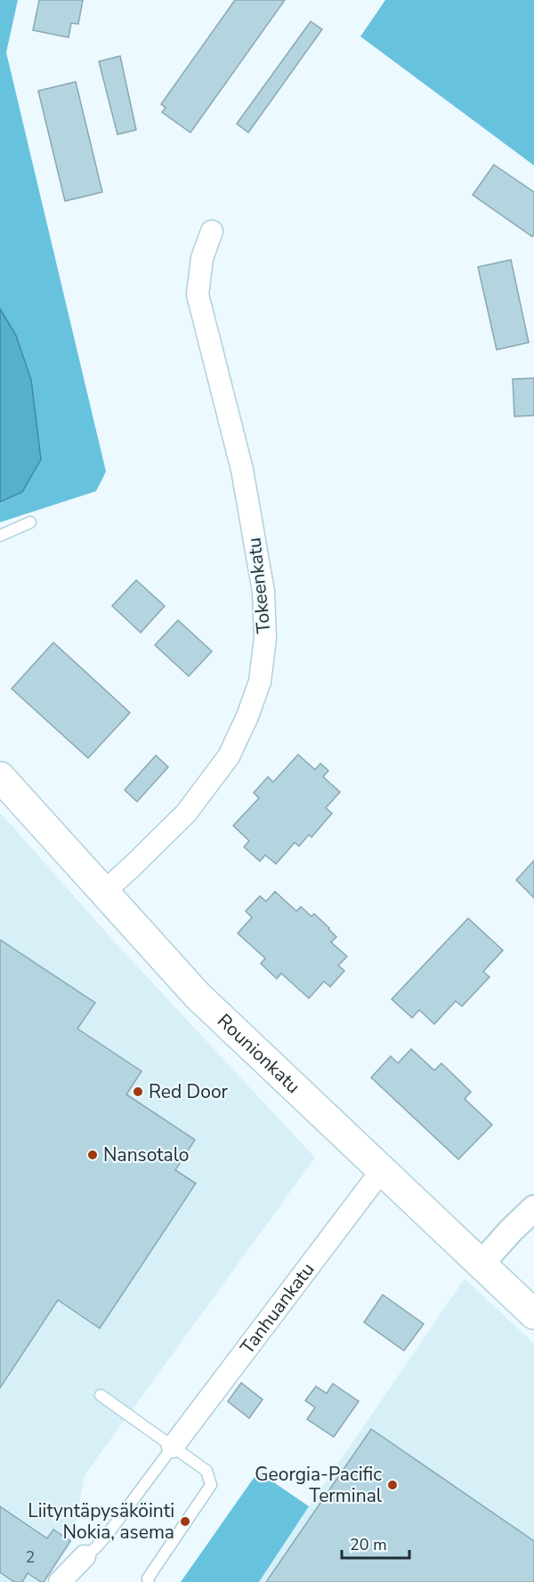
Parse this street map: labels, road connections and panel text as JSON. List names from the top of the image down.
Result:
{
  "streets": {
    "main road": ["Rounionkatu"],
    "street": ["Tokeenkatu", "Tanhuankatu"]
  },
  "crossings": [
    ["Tokeenkatu", "Rounionkatu"],
    ["Rounionkatu", "Tanhuankatu"]
  ],
  "places": [
    "Red Door",
    "Nansotalo",
    "Georgia-Pacific Terminal",
    "Liityntäpysäköinti Nokia, asema"
  ],
  "house_numbers": ["2"],
  "scale_bar": "20 m"
}
